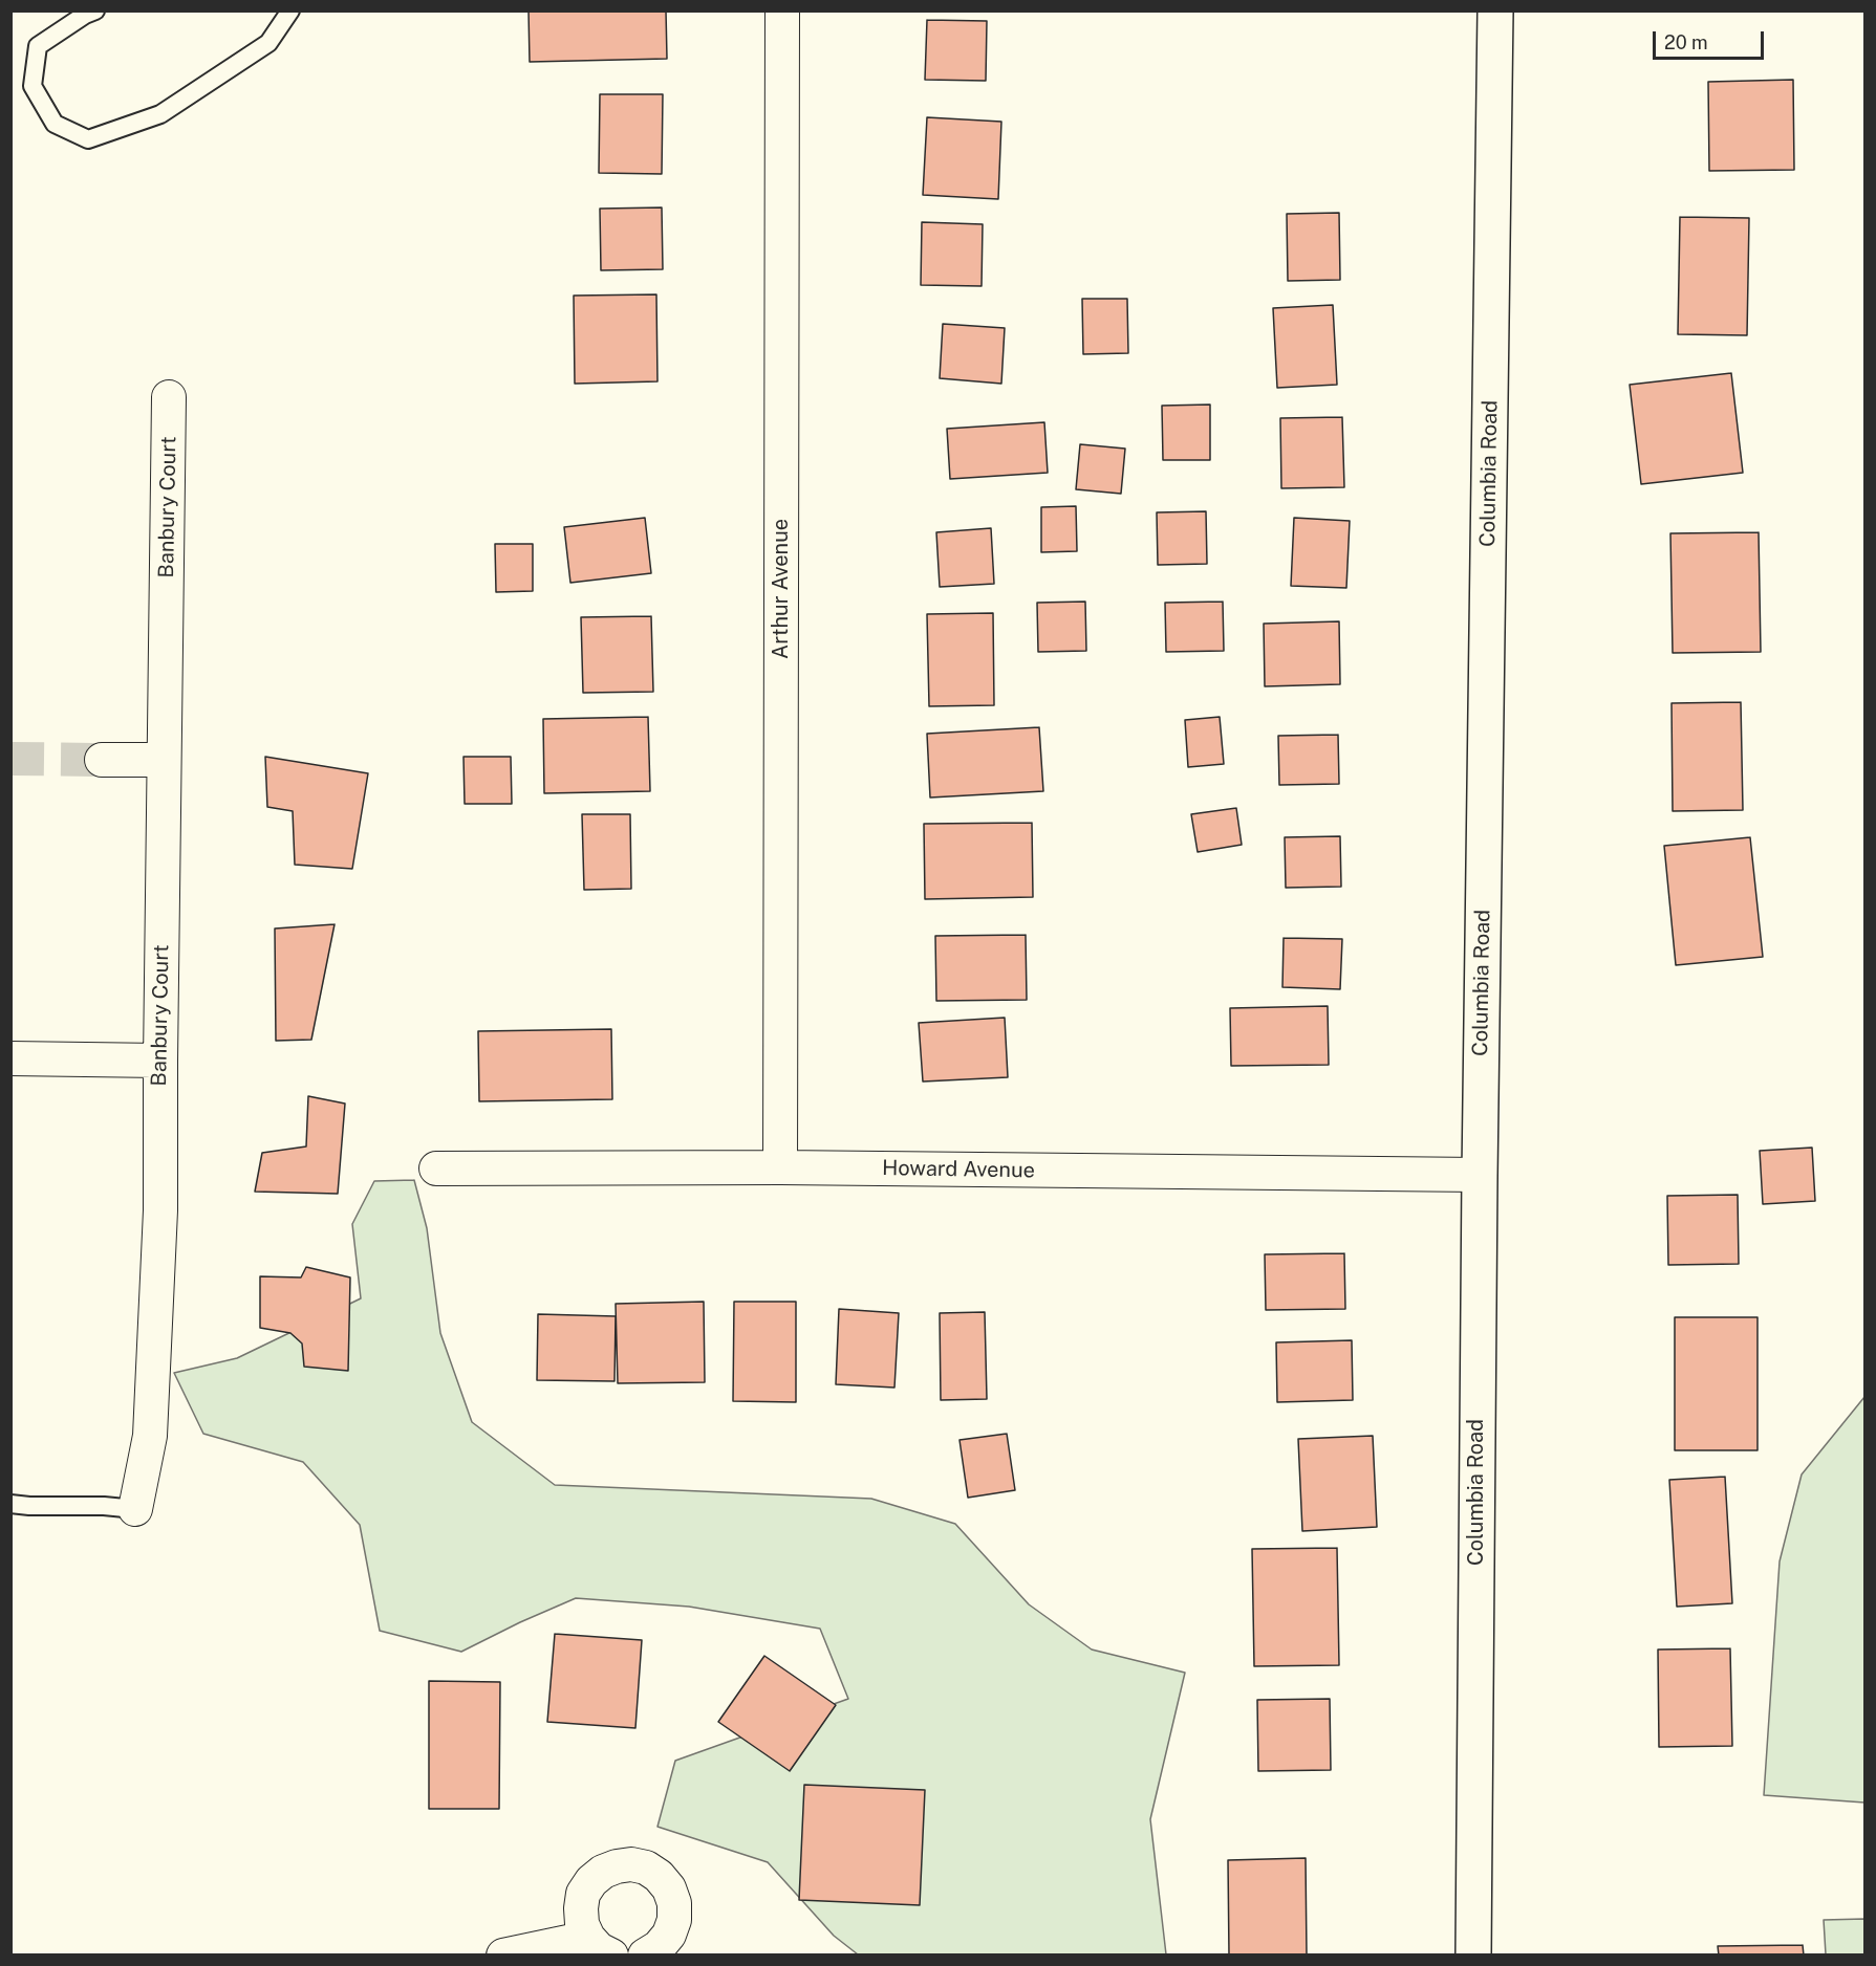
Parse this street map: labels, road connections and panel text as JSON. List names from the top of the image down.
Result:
{
  "streets": {
    "main road": ["Columbia Road"],
    "street": ["Banbury Court", "Arthur Avenue", "Howard Avenue"]
  },
  "crossings": [
    ["Columbia Road", "Howard Avenue"],
    ["Arthur Avenue", "Howard Avenue"]
  ],
  "scale_bar": "20 m"
}
